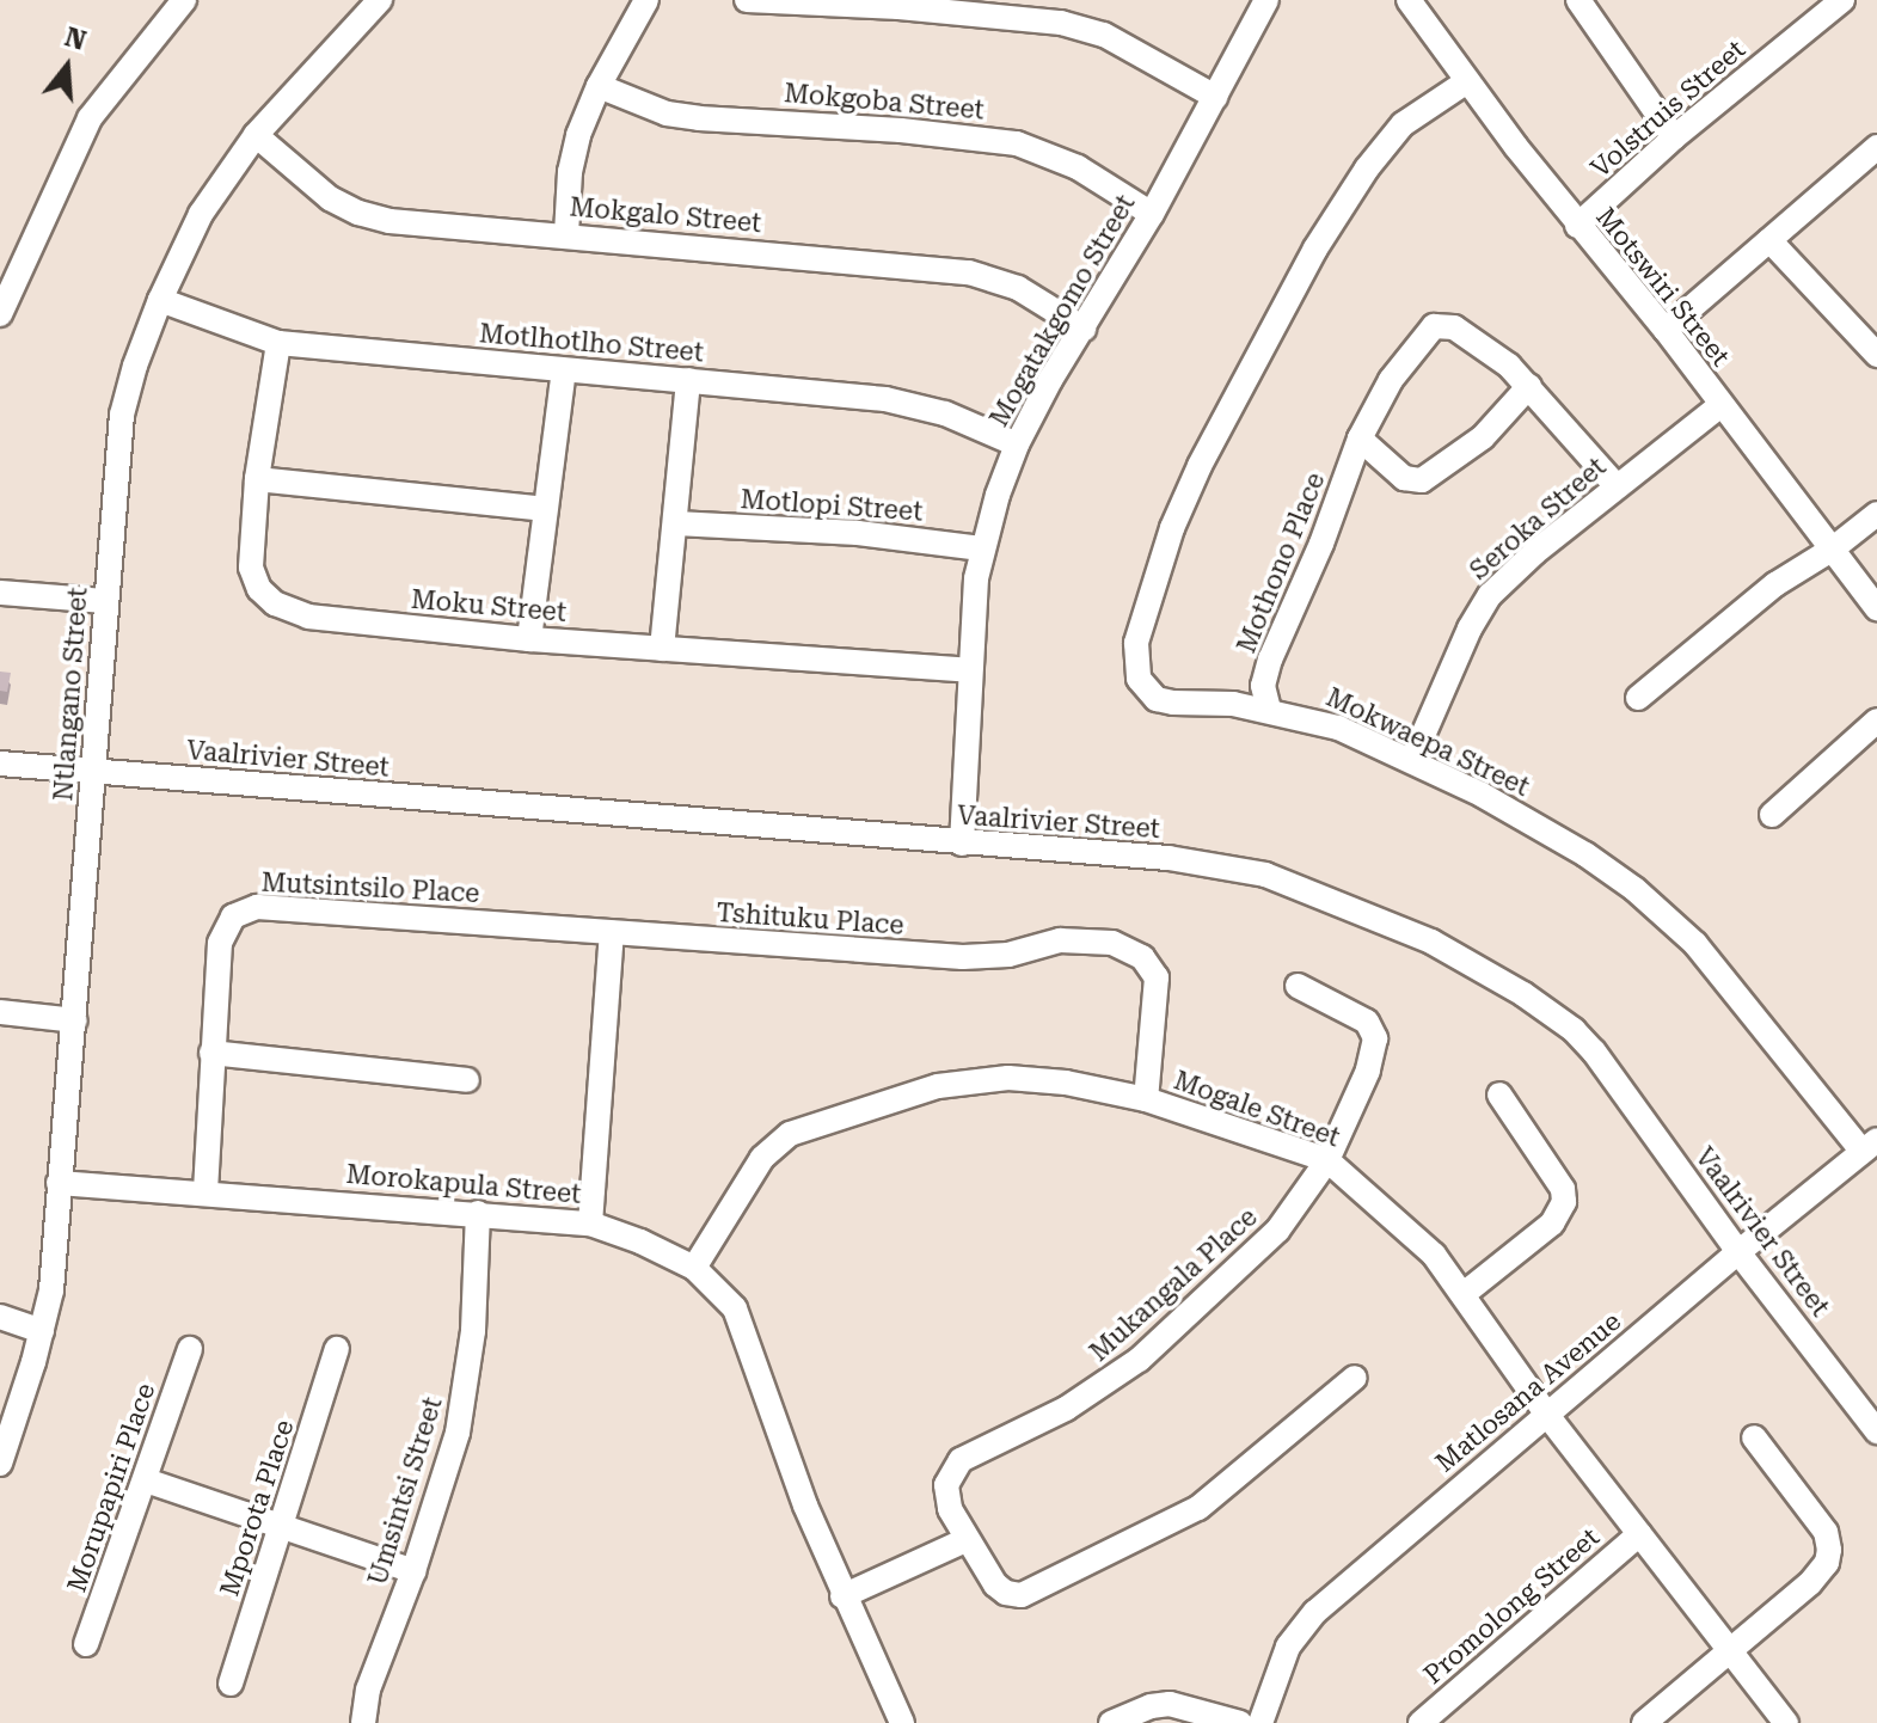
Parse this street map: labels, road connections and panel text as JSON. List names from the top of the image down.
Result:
{
  "streets": {
    "street": [
      "Mokgoba Street",
      "Volstruis Street",
      "Mokgalo Street",
      "Motswiri Street",
      "Mogatakgomo Street",
      "Motlhotlho Street",
      "Motlopi Street",
      "Seroka Street",
      "Mothono Place",
      "Moku Street",
      "Ntlangano Street",
      "Mokwaepa Street",
      "Vaalrivier Street",
      "Mutsintsilo Place",
      "Tshituku Place",
      "Mogale Street",
      "Morokapula Street",
      "Mukangala Place",
      "Matlosana Avenue",
      "Morupapiri Place",
      "Umsintsi Street",
      "Mporota Place",
      "Promolong Street"
    ]
  },
  "crossings": [
    ["Mokgoba Street", "Mogatakgomo Street"],
    ["Volstruis Street", "Motswiri Street"],
    ["Mokgalo Street", "Mogatakgomo Street"],
    ["Mokgalo Street", "Ntlangano Street"],
    ["Motswiri Street", "Seroka Street"],
    ["Motswiri Street", "Mokwaepa Street"],
    ["Mogatakgomo Street", "Motlhotlho Street"],
    ["Mogatakgomo Street", "Motlopi Street"],
    ["Mogatakgomo Street", "Moku Street"],
    ["Mogatakgomo Street", "Vaalrivier Street"],
    ["Motlhotlho Street", "Moku Street"],
    ["Motlhotlho Street", "Ntlangano Street"],
    ["Seroka Street", "Mothono Place"],
    ["Seroka Street", "Mokwaepa Street"],
    ["Mothono Place", "Mokwaepa Street"],
    ["Ntlangano Street", "Vaalrivier Street"],
    ["Ntlangano Street", "Morokapula Street"],
    ["Mokwaepa Street", "Matlosana Avenue"],
    ["Vaalrivier Street", "Matlosana Avenue"],
    ["Mutsintsilo Place", "Tshituku Place"],
    ["Mutsintsilo Place", "Morokapula Street"],
    ["Tshituku Place", "Mogale Street"],
    ["Mogale Street", "Morokapula Street"],
    ["Mogale Street", "Mukangala Place"],
    ["Mogale Street", "Matlosana Avenue"],
    ["Mogale Street", "Promolong Street"],
    ["Morokapula Street", "Umsintsi Street"]
  ],
  "north": "top"
}
